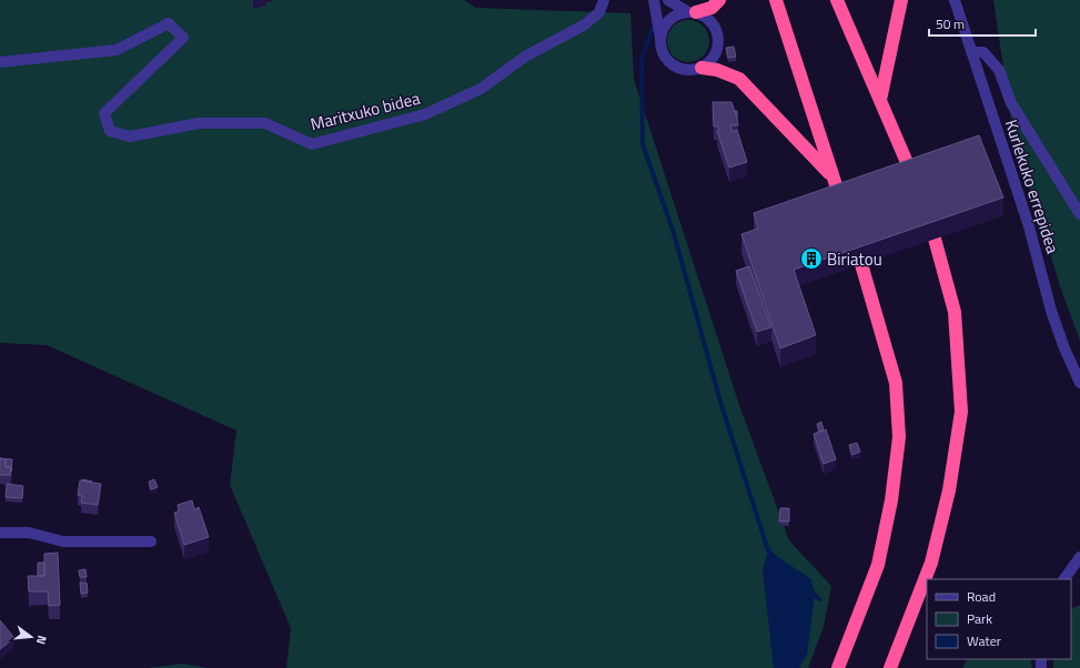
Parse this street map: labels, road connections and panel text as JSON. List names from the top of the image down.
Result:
{
  "streets": {
    "street": ["Maritxuko bidea", "Kurlekuko errepidea"]
  },
  "places": {
    "building": ["Biriatou"]
  },
  "legend": ["Road", "Park", "Water"],
  "scale_bar": "50 m",
  "north": "right"
}
